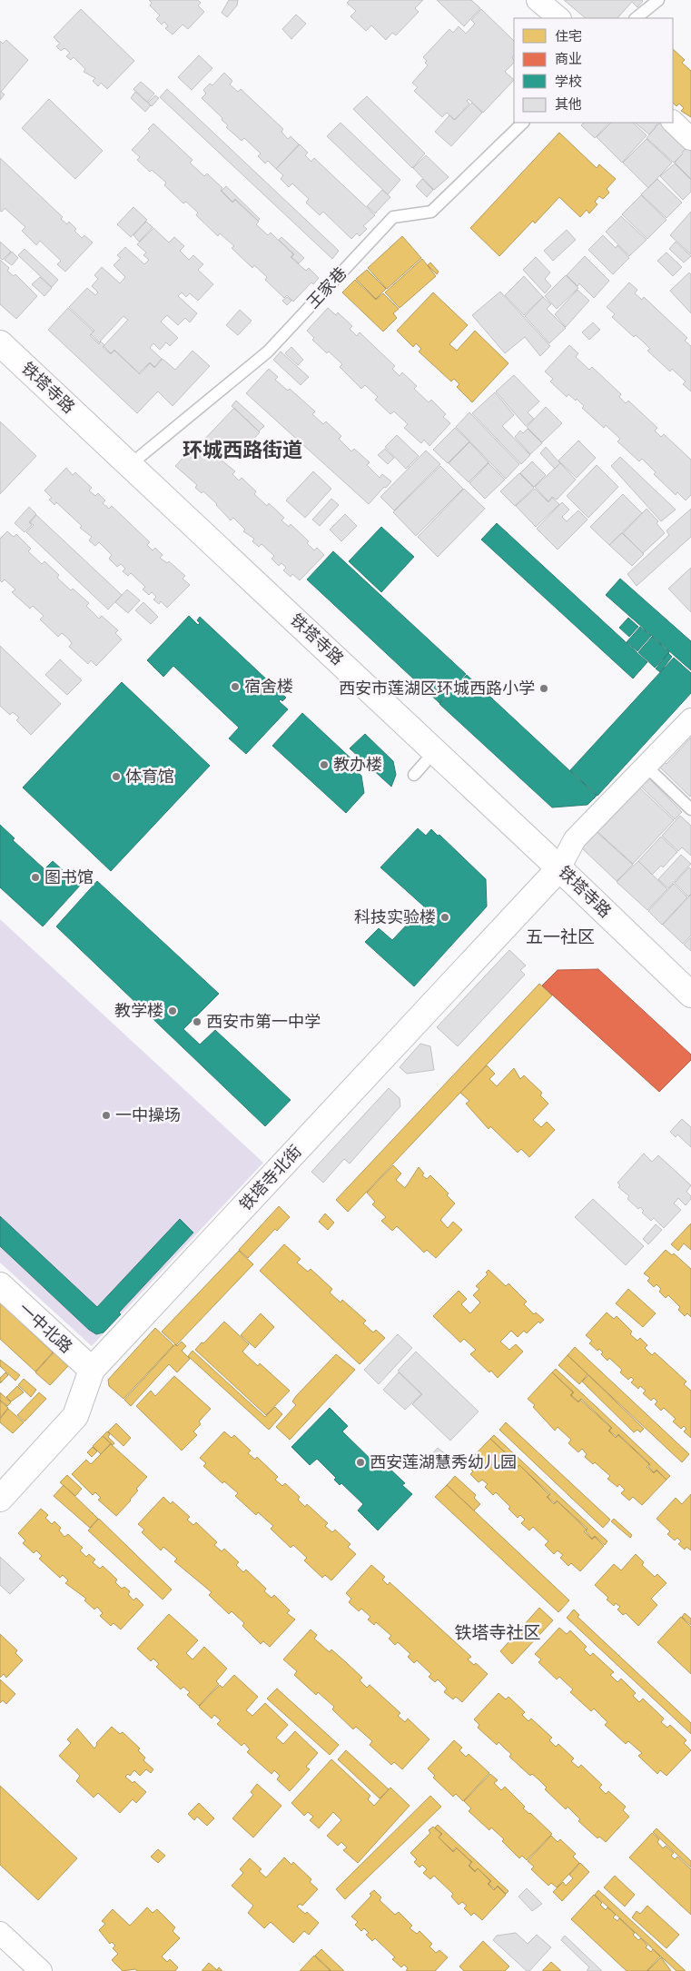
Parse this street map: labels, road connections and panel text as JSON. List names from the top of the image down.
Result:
{
  "streets": {
    "street": ["铁塔寺路", "铁塔寺北街", "一中北路"],
    "lane": ["王家巷"]
  },
  "crossings": [
    ["王家巷", "铁塔寺路"],
    ["铁塔寺路", "铁塔寺北街"],
    ["铁塔寺北街", "一中北路"]
  ],
  "districts": ["环城西路街道", "五一社区", "铁塔寺社区"],
  "places": [
    "宿舍楼",
    "西安市莲湖区环城西路小学",
    "教办楼",
    "体育馆",
    "图书馆",
    "科技实验楼",
    "教学楼",
    "西安市第一中学",
    "一中操场",
    "西安莲湖慧秀幼儿园"
  ],
  "legend": [
    "住宅",
    "商业",
    "学校",
    "其他"
  ]
}
